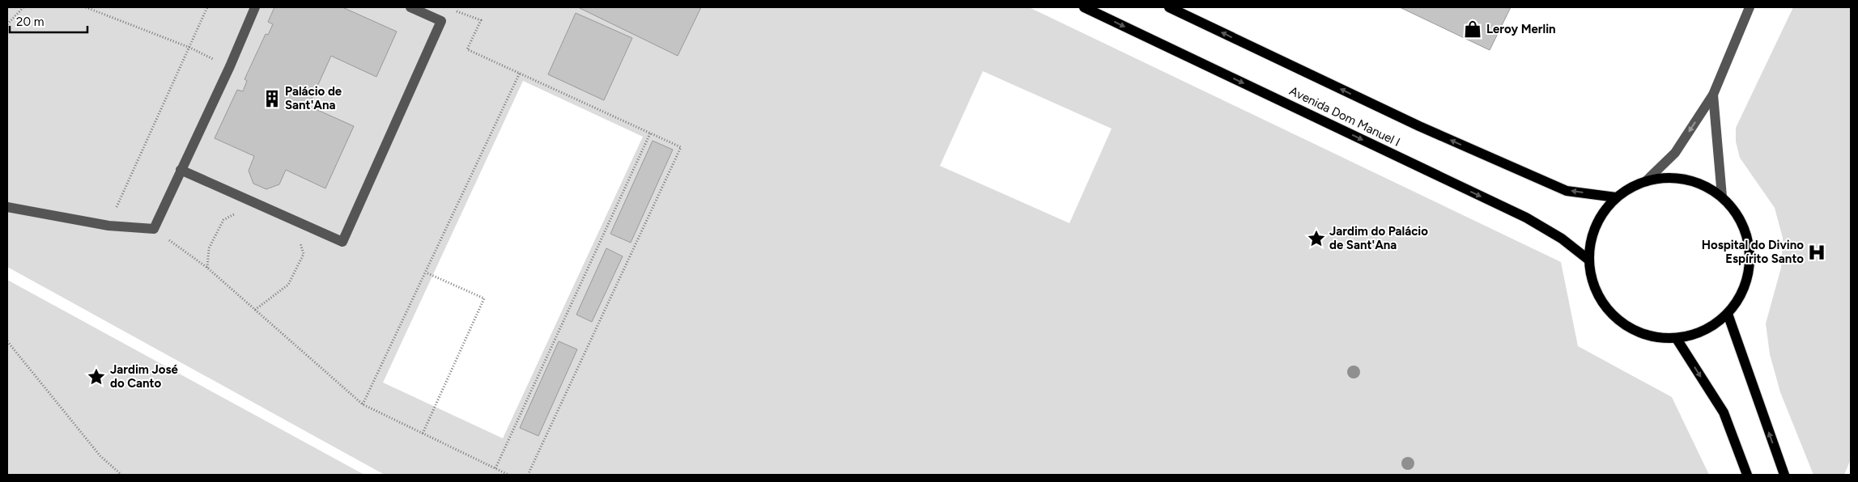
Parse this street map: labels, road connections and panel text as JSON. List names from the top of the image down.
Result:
{
  "streets": {
    "main road": ["Avenida Dom Manuel I"]
  },
  "places": {
    "shop": ["Leroy Merlin"],
    "building": ["Palácio de Sant'Ana"],
    "place": ["Jardim do Palácio de Sant'Ana", "Jardim José do Canto"],
    "hospital": ["Hospital do Divino Espírito Santo"]
  },
  "scale_bar": "20 m"
}
